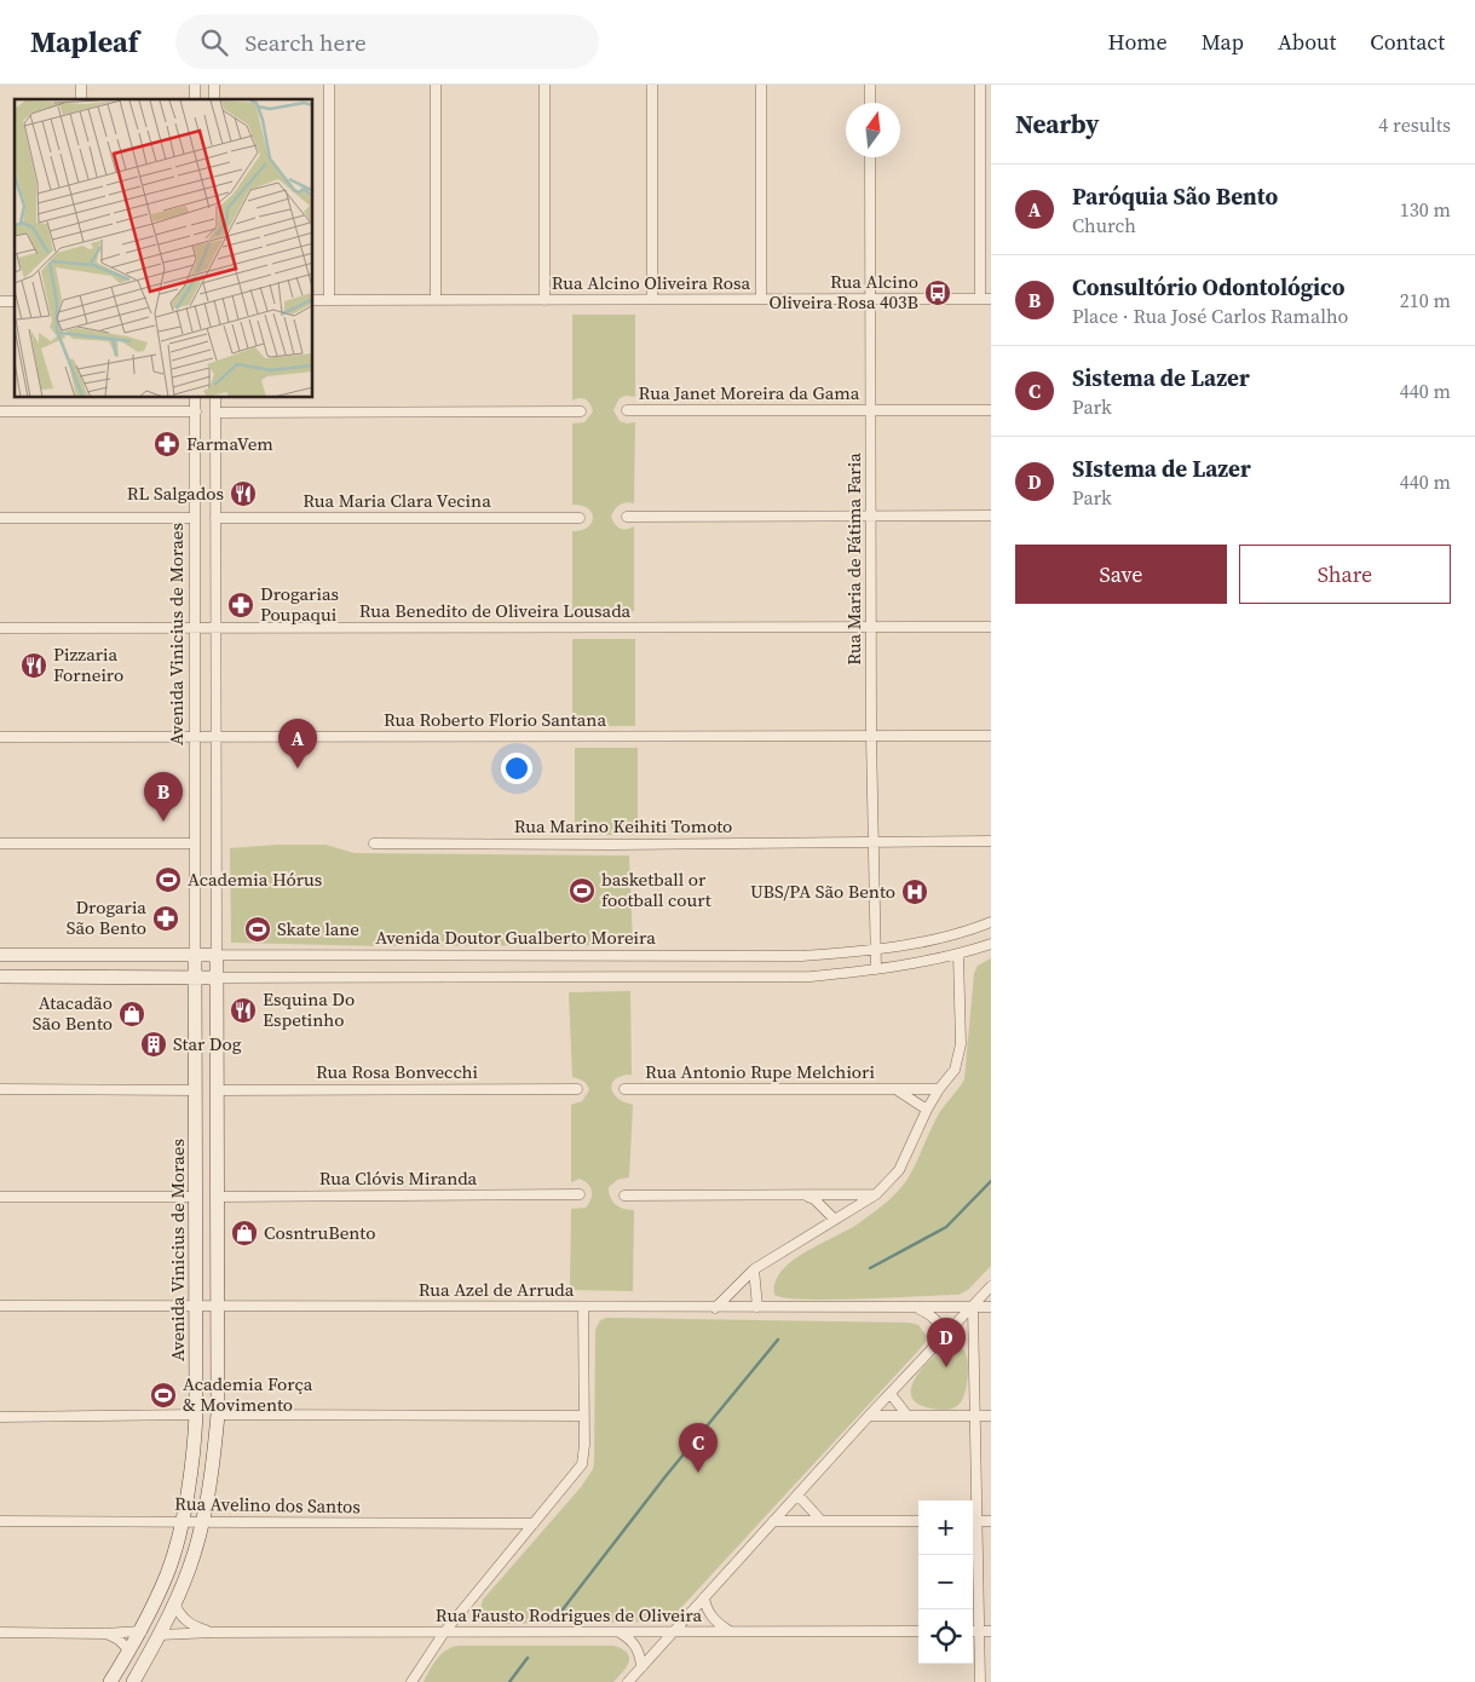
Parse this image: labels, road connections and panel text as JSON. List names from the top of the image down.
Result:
{
  "streets": {
    "main road": ["Avenida Vinicius de Moraes", "Avenida Doutor Gualberto Moreira"],
    "street": [
      "Rua Alcino Oliveira Rosa",
      "Rua Janet Moreira da Gama",
      "Rua Maria Clara Vecina",
      "Rua Maria de Fátima Faria",
      "Rua Benedito de Oliveira Lousada",
      "Rua Roberto Florio Santana",
      "Rua Marino Keihiti Tomoto",
      "Rua Rosa Bonvecchi",
      "Rua Antonio Rupe Melchiori",
      "Rua Clóvis Miranda",
      "Rua Azel de Arruda",
      "Rua Avelino dos Santos",
      "Rua Fausto Rodrigues de Oliveira"
    ]
  },
  "crossings": [
    ["Rua Alcino Oliveira Rosa", "Rua Maria de Fátima Faria"],
    ["Rua Janet Moreira da Gama", "Rua Maria de Fátima Faria"],
    ["Rua Maria de Fátima Faria", "Rua Benedito de Oliveira Lousada"],
    ["Rua Maria de Fátima Faria", "Rua Roberto Florio Santana"],
    ["Rua Maria de Fátima Faria", "Rua Marino Keihiti Tomoto"],
    ["Rua Maria de Fátima Faria", "Avenida Doutor Gualberto Moreira"],
    ["Rua Benedito de Oliveira Lousada", "Avenida Vinicius de Moraes"],
    ["Avenida Vinicius de Moraes", "Rua Roberto Florio Santana"],
    ["Avenida Vinicius de Moraes", "Avenida Doutor Gualberto Moreira"],
    ["Avenida Vinicius de Moraes", "Rua Azel de Arruda"],
    ["Avenida Vinicius de Moraes", "Rua Avelino dos Santos"]
  ],
  "places": {
    "bus stop": ["Rua Alcino Oliveira Rosa 403B"],
    "pharmacy": ["FarmaVem", "Drogarias Poupaqui", "Drogaria São Bento"],
    "restaurant": ["RL Salgados", "Pizzaria Forneiro", "Esquina Do Espetinho"],
    "sports": [
      "Academia Hórus",
      "basketball or football court",
      "Skate lane",
      "Academia Força & Movimento"
    ],
    "hospital": ["UBS/PA São Bento"],
    "shop": ["Atacadão São Bento", "CosntruBento"],
    "building": ["Star Dog"]
  },
  "north": "top",
  "page": {
    "header": "Mapleaf",
    "search": "Search here",
    "nav": [
      "Home",
      "Map",
      "About",
      "Contact"
    ],
    "heading": ["Nearby", "4 results"],
    "list": [
      {
        "mark": "A",
        "name": "Paróquia São Bento",
        "note": "Church",
        "value": "130 m"
      },
      {
        "mark": "B",
        "name": "Consultório Odontológico",
        "note": "Place · Rua José Carlos Ramalho",
        "value": "210 m"
      },
      {
        "mark": "C",
        "name": "Sistema de Lazer",
        "note": "Park",
        "value": "440 m"
      },
      {
        "mark": "D",
        "name": "SIstema de Lazer",
        "note": "Park",
        "value": "440 m"
      }
    ],
    "buttons": ["Save", "Share"],
    "pins": [
      "A",
      "B",
      "D",
      "C"
    ],
    "map_buttons": ["+", "−"]
  }
}
